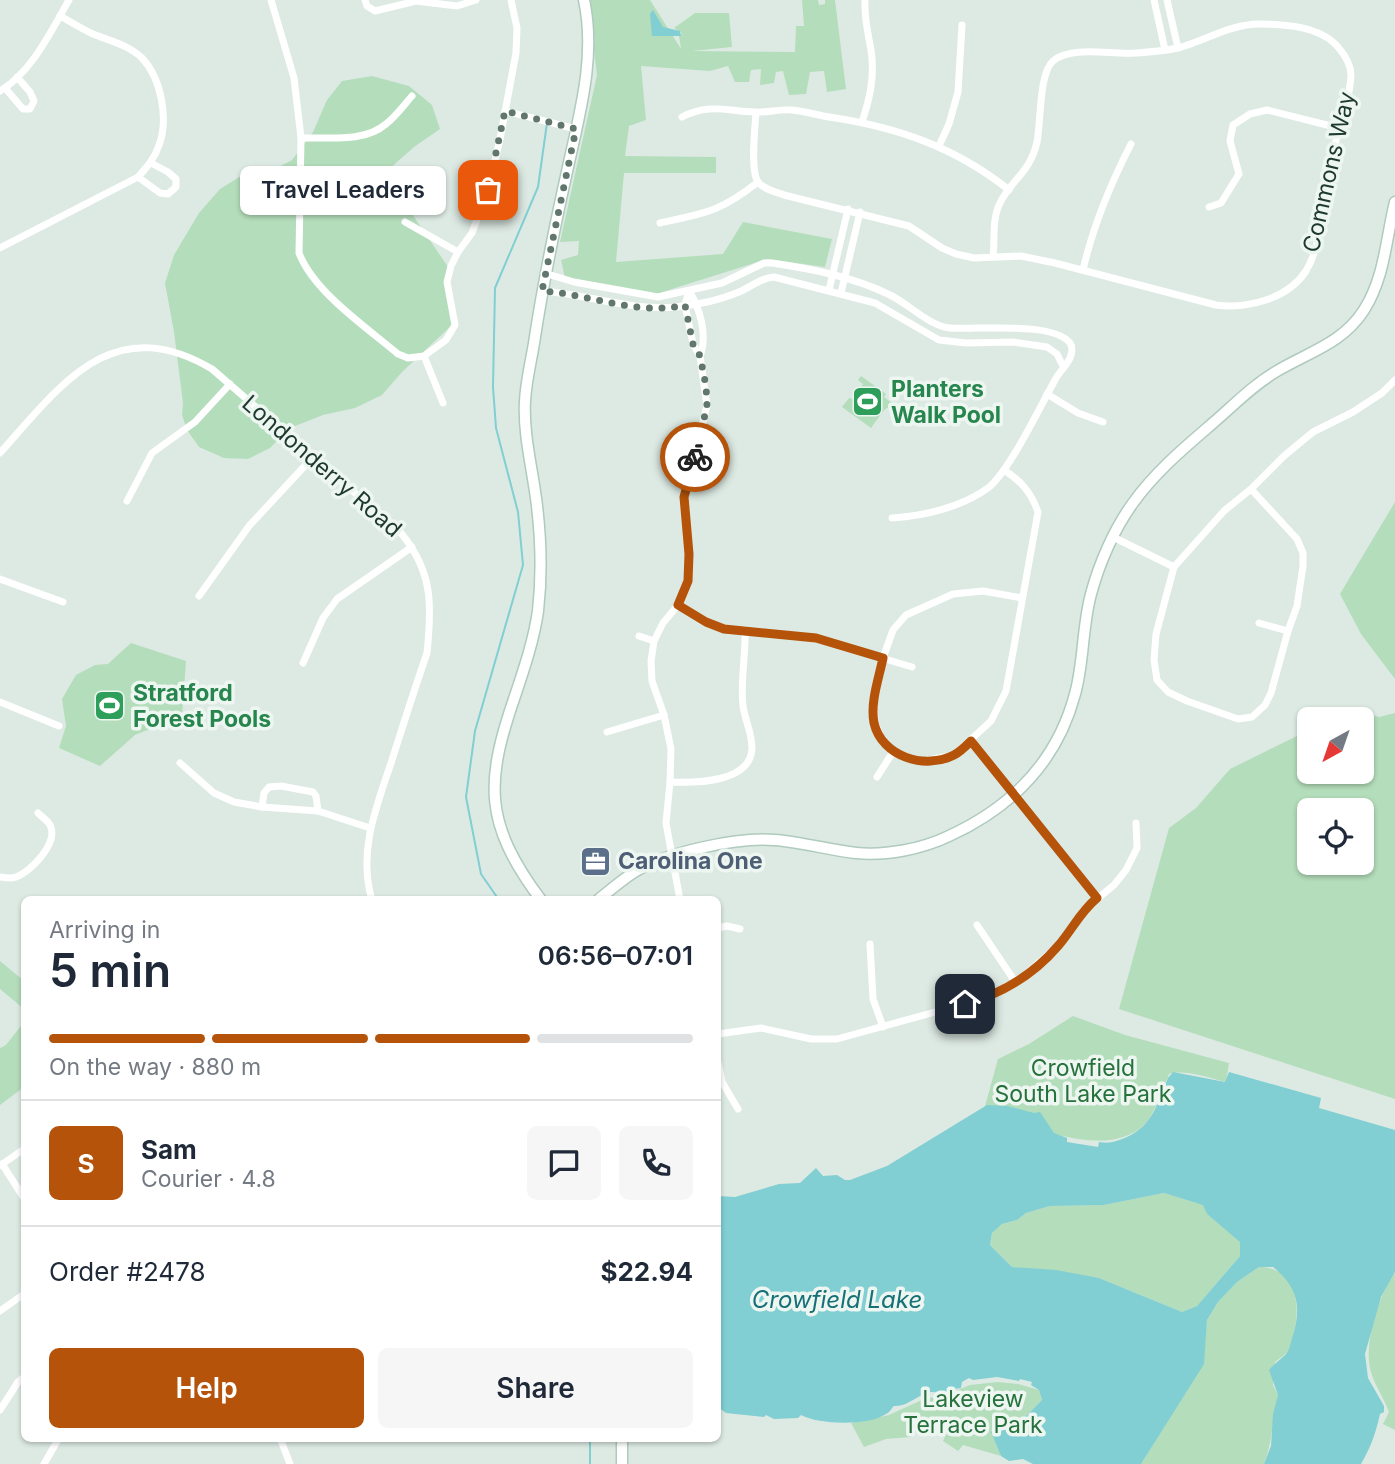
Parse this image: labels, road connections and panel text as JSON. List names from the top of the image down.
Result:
{
  "streets": {
    "street": ["Commons Way", "Londonderry Road"]
  },
  "water": ["Crowfield Lake"],
  "parks": ["Crowfield South Lake Park", "Lakeview Terrace Park"],
  "places": {
    "other": ["Travel Leaders"],
    "sports": ["Planters Walk Pool", "Stratford Forest Pools"],
    "office": ["Carolina One"]
  },
  "north": "bottom left",
  "page": {
    "bubble": "Travel Leaders",
    "heading": ["5 min", "Arriving in", "06:56–07:01"],
    "panel": [
      "Sam",
      "Courier · 4.8",
      "Order #2478",
      "$22.94"
    ],
    "bar": "On the way · 880 m",
    "round": "S",
    "buttons": ["Help", "Share"]
  }
}
